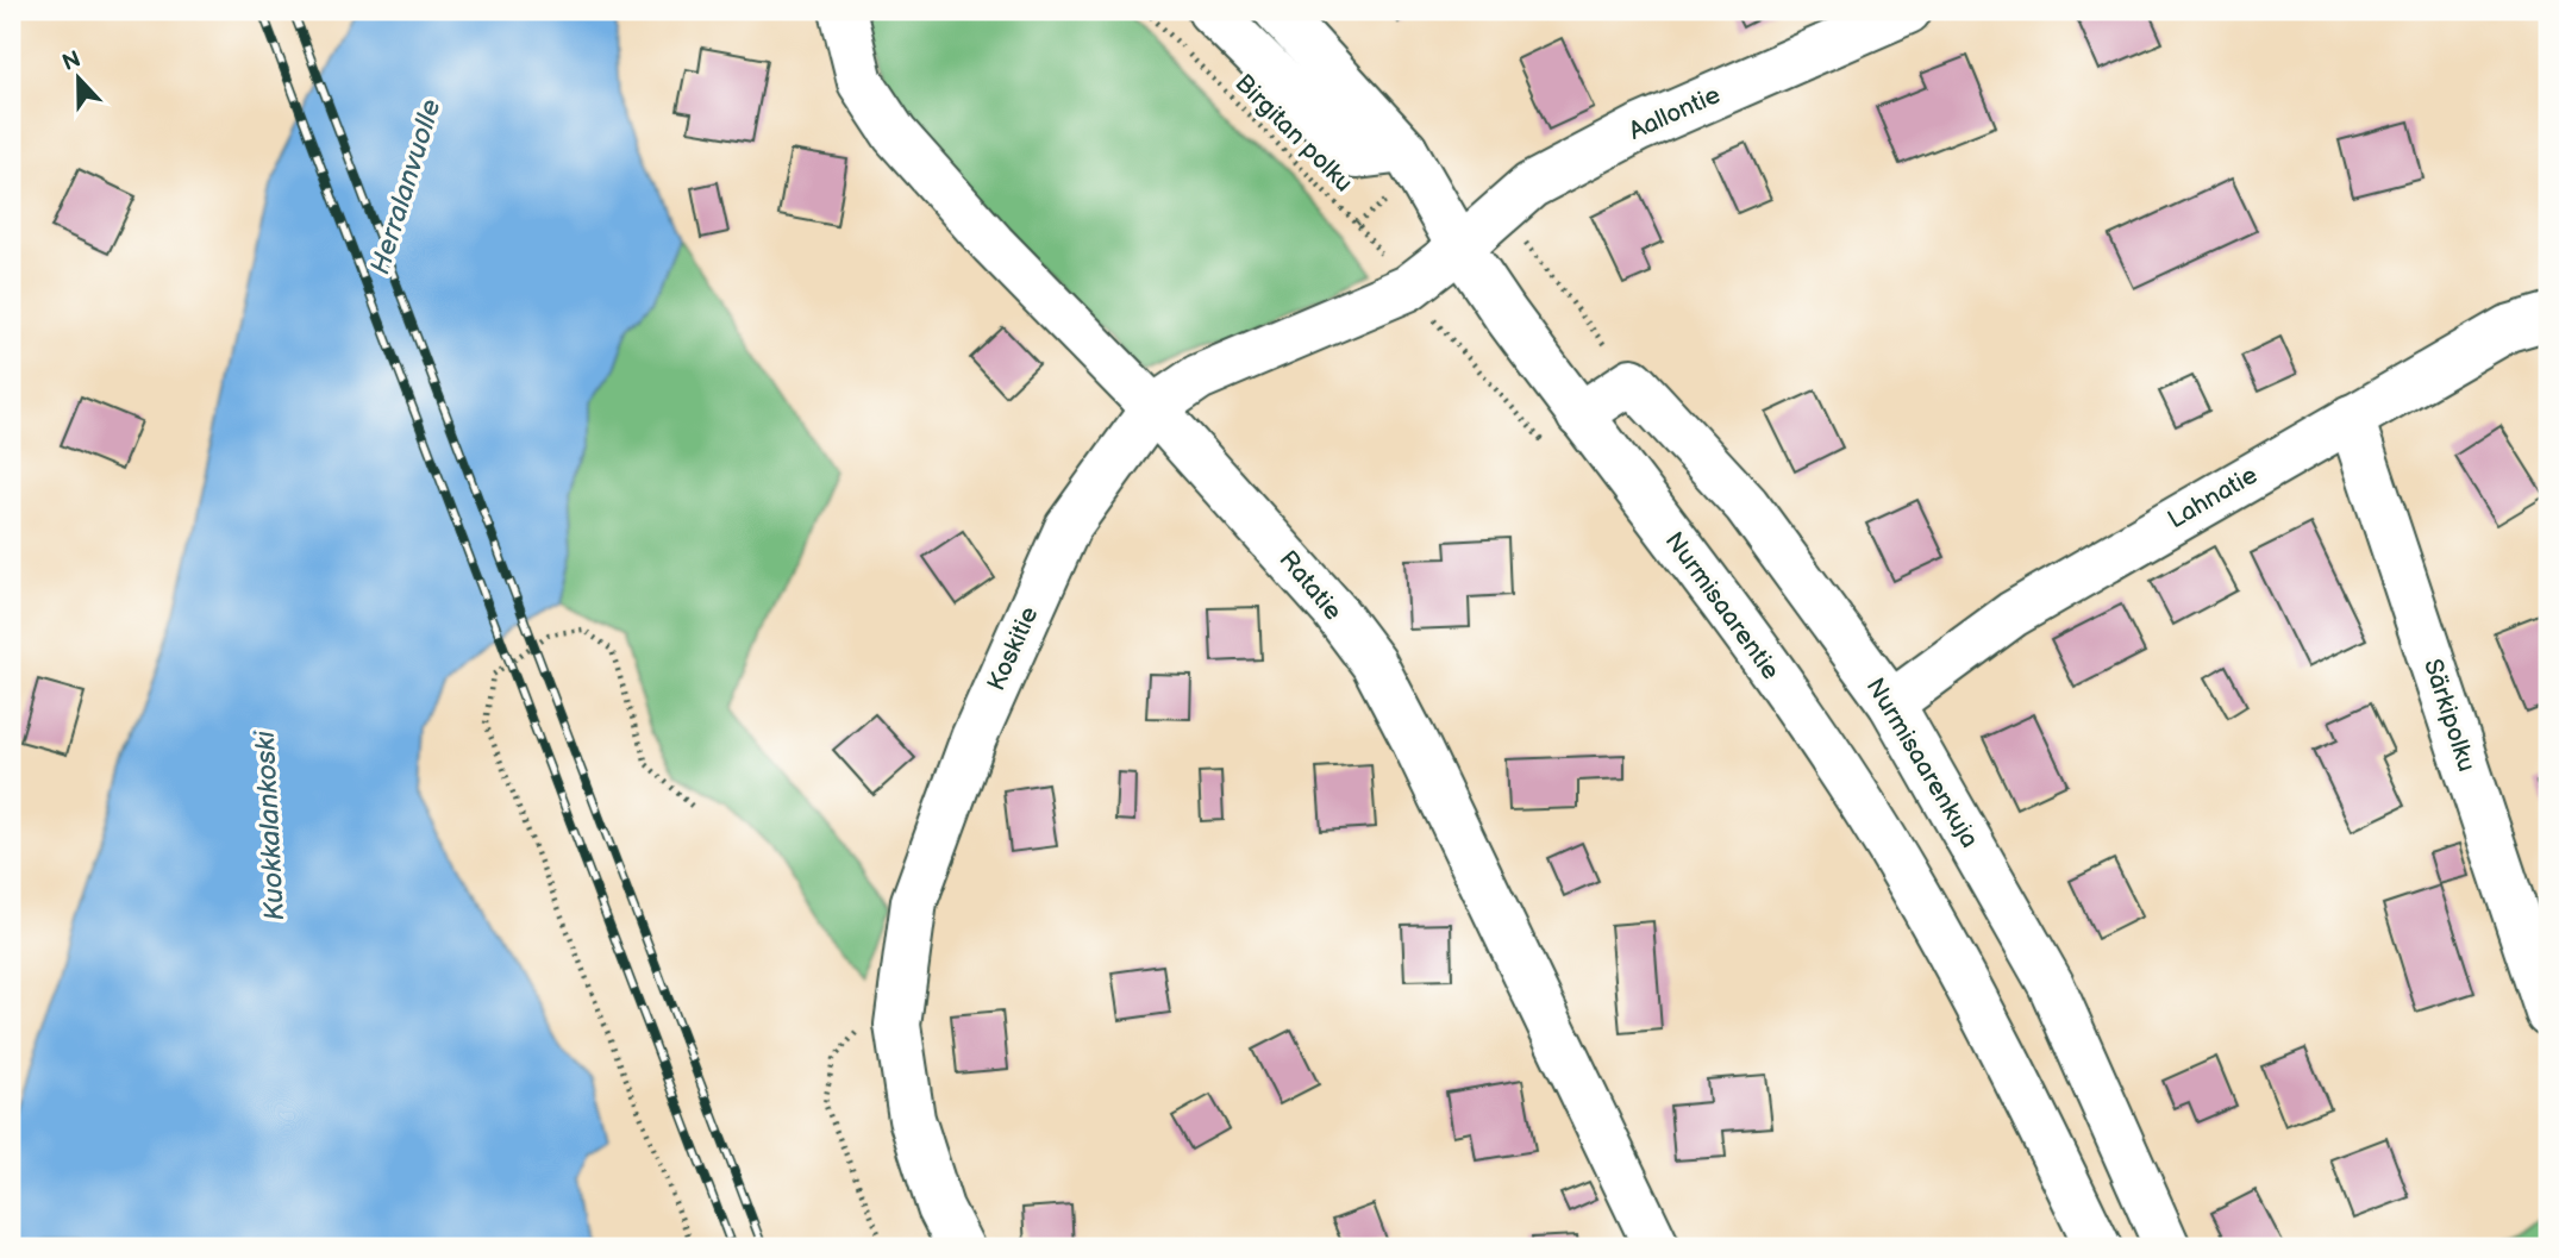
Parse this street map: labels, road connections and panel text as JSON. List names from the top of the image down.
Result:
{
  "streets": {
    "street": [
      "Aallontie",
      "Lahnatie",
      "Ratatie",
      "Nurmisaarentie",
      "Koskitie",
      "Särkipolku",
      "Nurmisaarenkuja"
    ],
    "path": ["Birgitan polku"]
  },
  "crossings": [
    ["Aallontie", "Nurmisaarentie"],
    ["Aallontie", "Koskitie"],
    ["Birgitan polku", "Koskitie"],
    ["Lahnatie", "Särkipolku"],
    ["Lahnatie", "Nurmisaarenkuja"],
    ["Ratatie", "Koskitie"],
    ["Nurmisaarentie", "Koskitie"]
  ],
  "water": ["Herralanvuolle", "Kuokkalankoski"],
  "north": "top"
}
